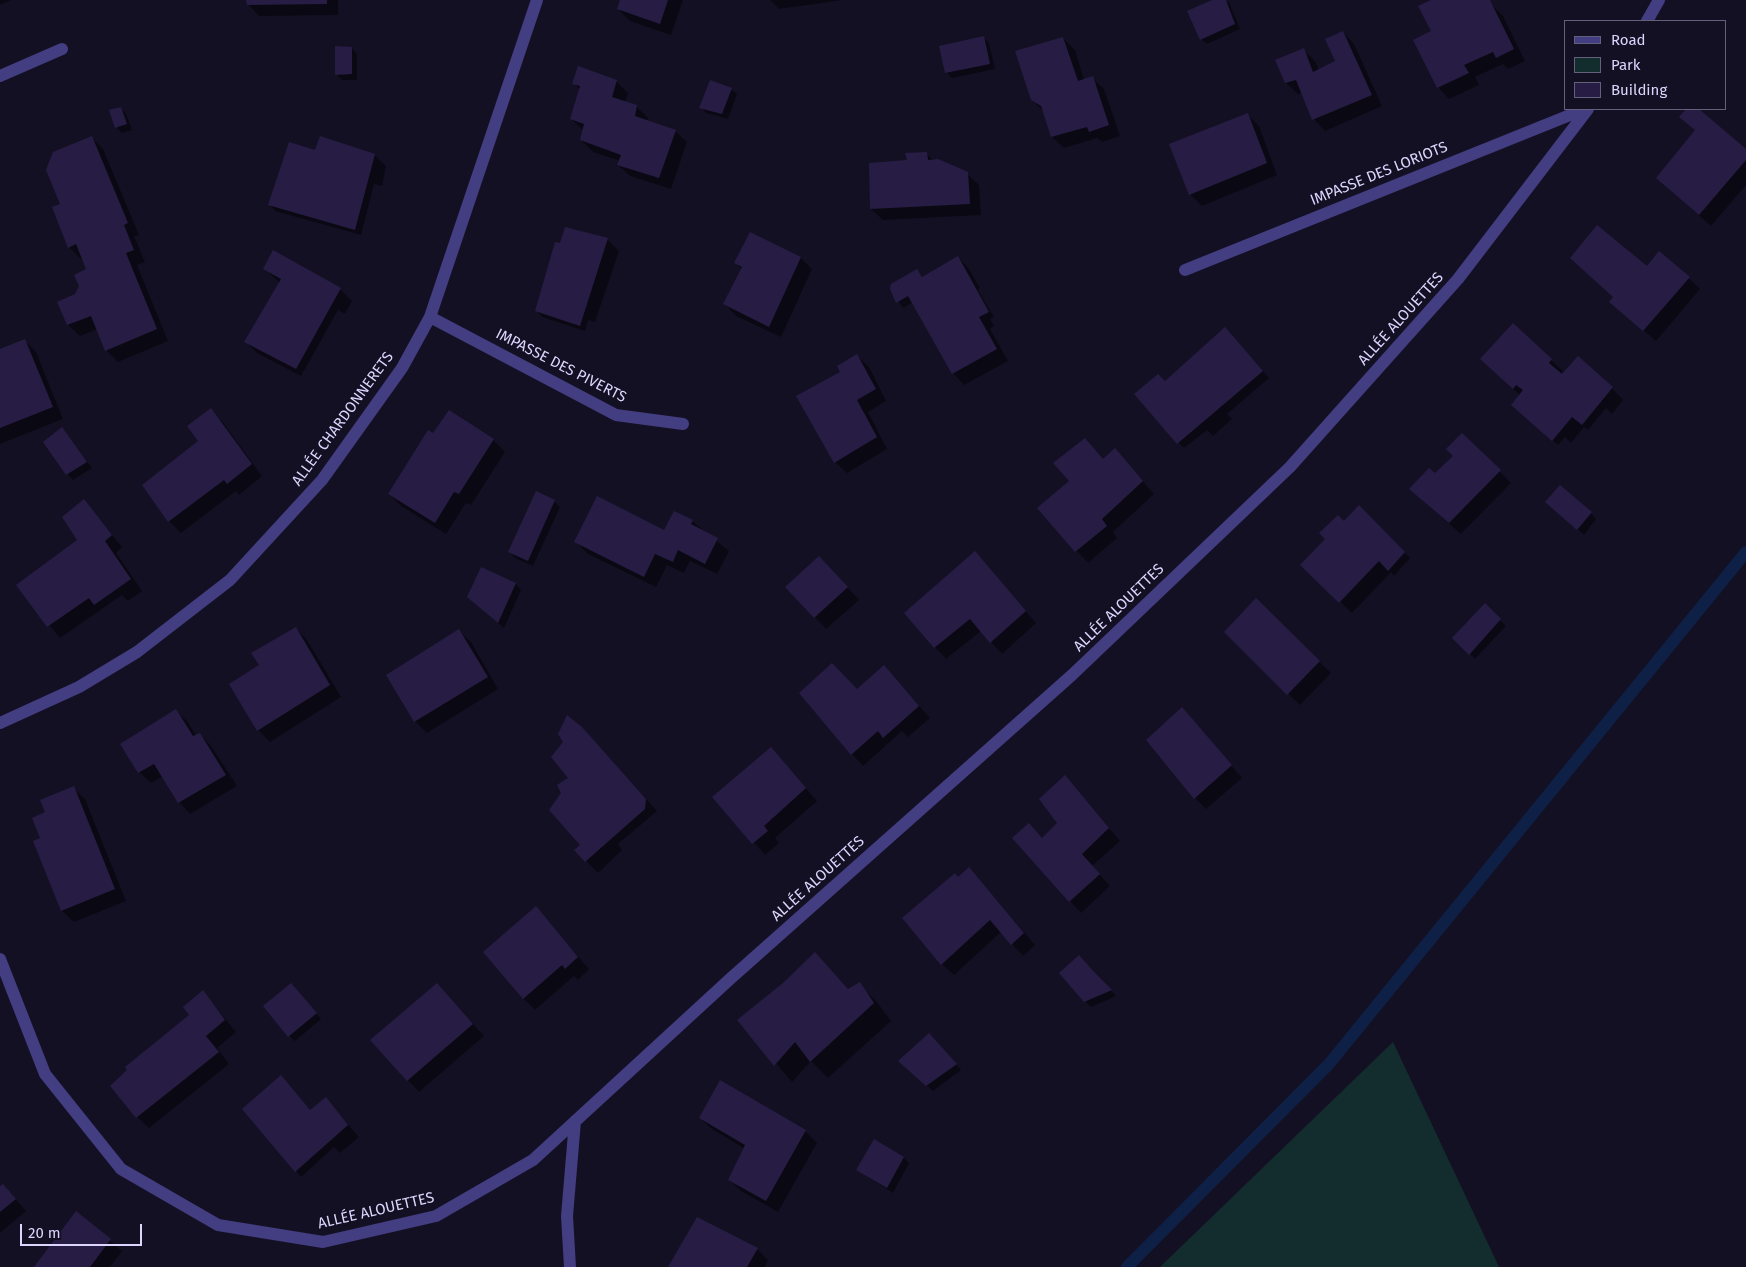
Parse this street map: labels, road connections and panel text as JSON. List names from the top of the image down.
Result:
{
  "streets": {
    "street": [
      "IMPASSE DES LORIOTS",
      "ALLÉE ALOUETTES",
      "IMPASSE DES PIVERTS",
      "ALLÉE CHARDONNERETS"
    ]
  },
  "crossings": [
    ["IMPASSE DES PIVERTS", "ALLÉE CHARDONNERETS"]
  ],
  "legend": ["Road", "Park", "Building"],
  "scale_bar": "20 m"
}
